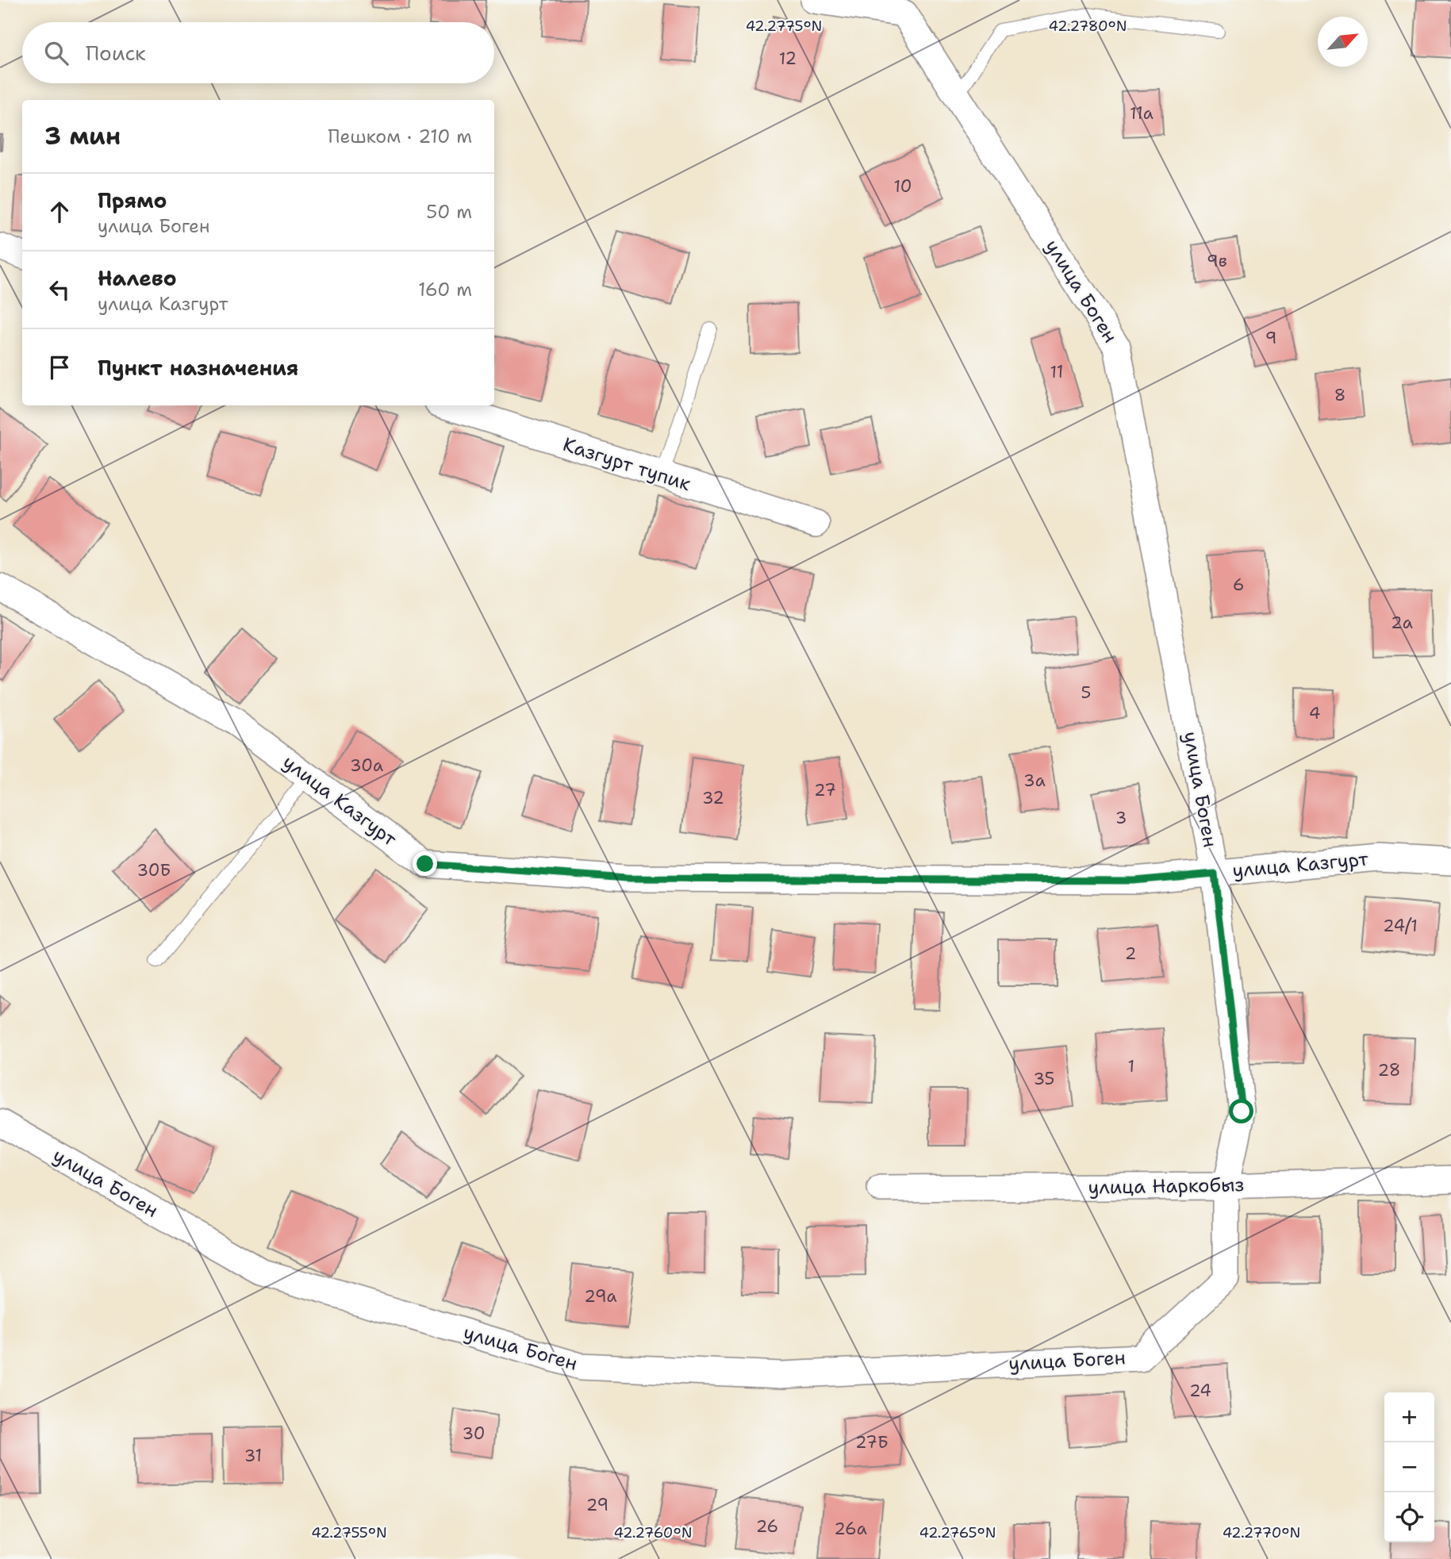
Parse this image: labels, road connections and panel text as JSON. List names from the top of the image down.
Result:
{
  "streets": {
    "street": [
      "улица Боген",
      "Казгурт тупик",
      "улица Казгурт",
      "улица Наркобыз"
    ]
  },
  "crossings": [
    ["улица Боген", "улица Казгурт"],
    ["улица Боген", "улица Наркобыз"]
  ],
  "house_numbers": [
    "12",
    "11а",
    "10",
    "9в",
    "9",
    "11",
    "8",
    "6",
    "2а",
    "5",
    "4",
    "30а",
    "3а",
    "27",
    "32",
    "3",
    "30Б",
    "24/1",
    "2",
    "1",
    "28",
    "35",
    "29а",
    "24",
    "30",
    "27Б",
    "31",
    "29",
    "26",
    "26а"
  ],
  "north": "top right",
  "page": {
    "search": "Поиск",
    "heading": ["3 мин", "Пешком · 210 m"],
    "list": [
      ["Прямо", "улица Боген", "50 m"],
      ["Налево", "улица Казгурт", "160 m"],
      "Пункт назначения"
    ],
    "map_buttons": ["+", "−"]
  },
  "coordinates": [
    "42.2775°N",
    "42.2780°N",
    "42.2755°N",
    "42.2760°N",
    "42.2765°N",
    "42.2770°N"
  ]
}
